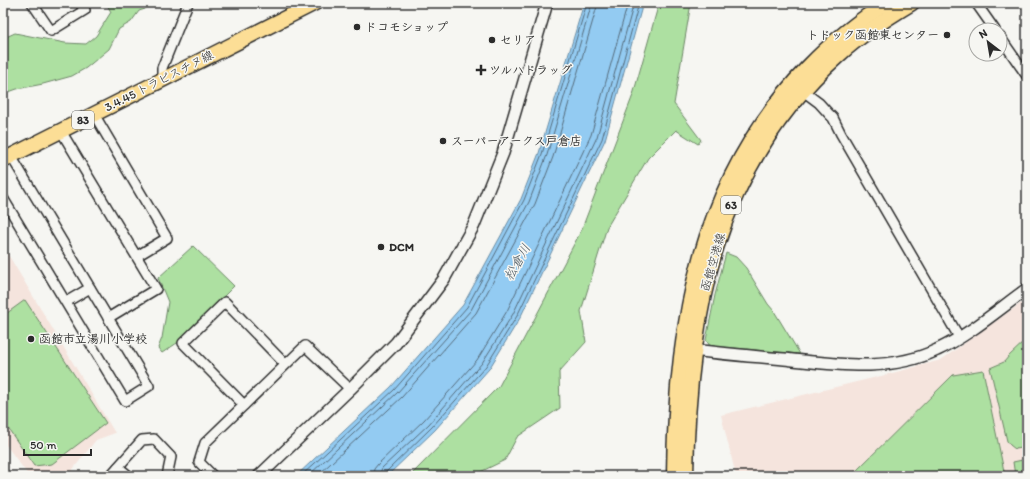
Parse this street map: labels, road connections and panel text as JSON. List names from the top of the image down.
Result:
{
  "streets": {
    "main road": [
      "3.4.45 トラピスチヌ線",
      "83",
      "63",
      "函館空港線"
    ]
  },
  "water": ["松倉川"],
  "places": {
    "other": [
      "ドコモショップ",
      "トドック函館東センター",
      "セリア",
      "スーパーアークス戸倉店",
      "DCM",
      "函館市立湯川小学校"
    ],
    "health": ["ツルハドラッグ"]
  },
  "scale_bar": "50 m",
  "north": "top left"
}
